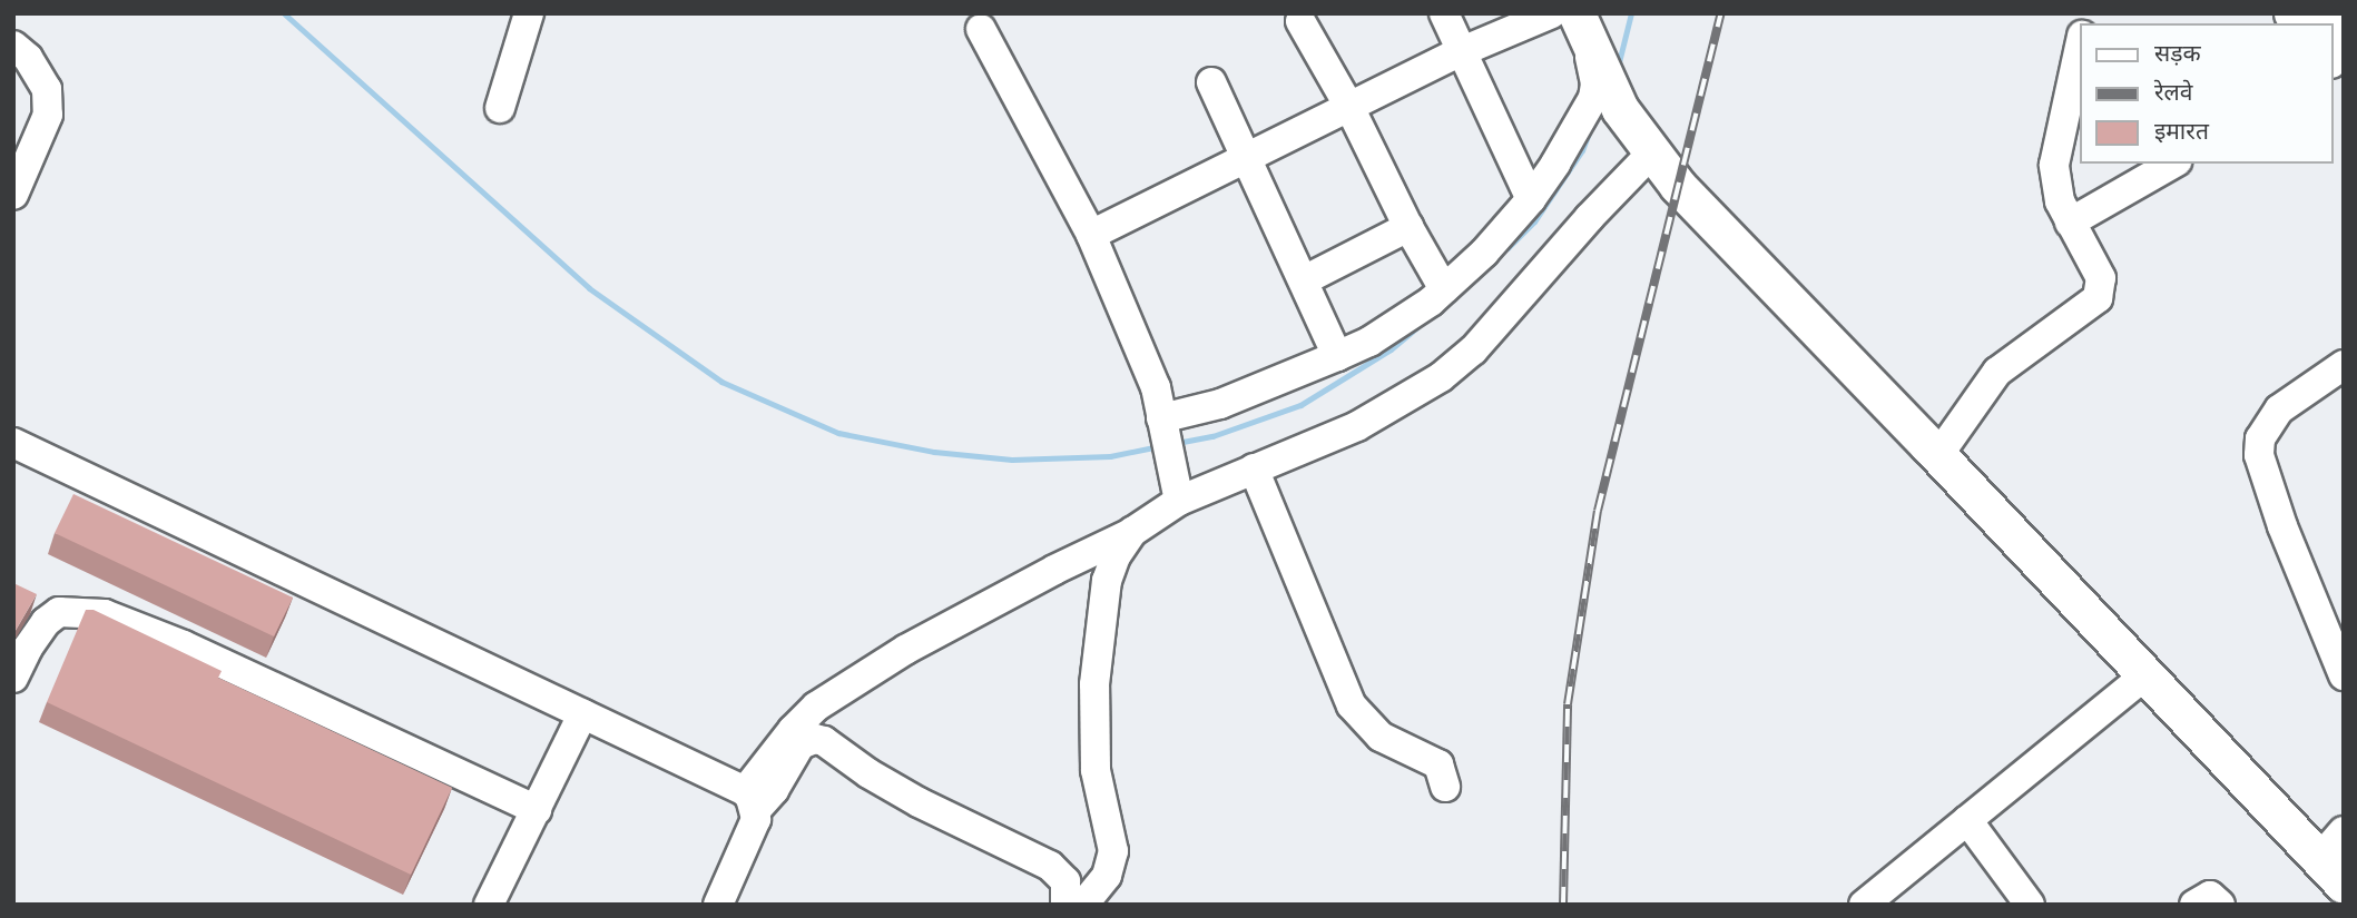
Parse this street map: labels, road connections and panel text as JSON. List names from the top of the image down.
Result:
{
  "legend": ["सड़क", "रेलवे", "इमारत"]
}
